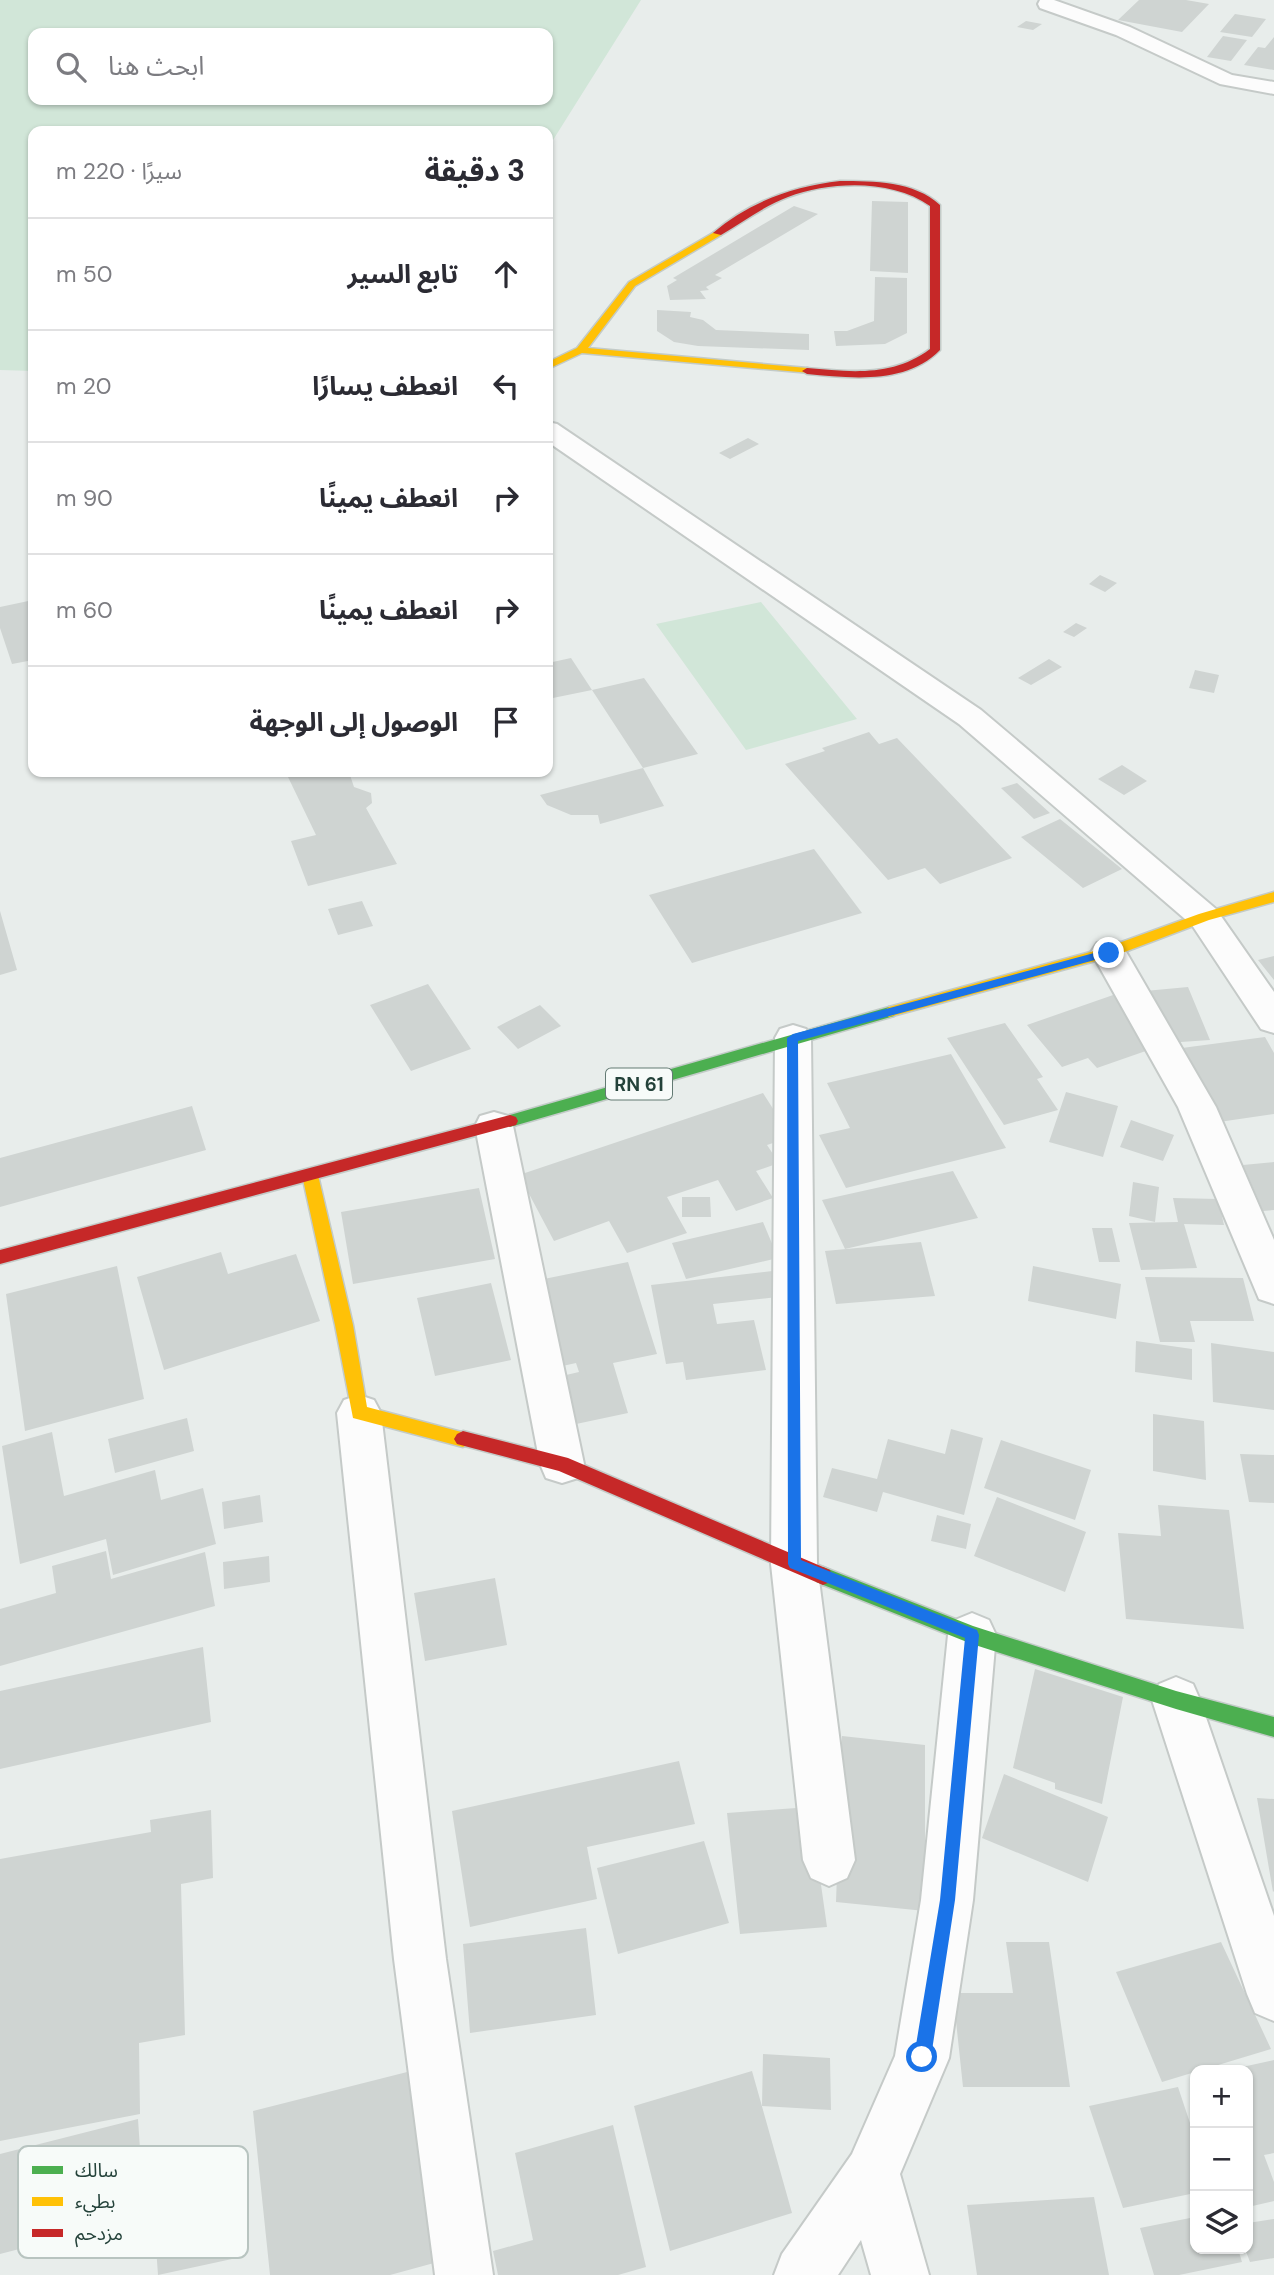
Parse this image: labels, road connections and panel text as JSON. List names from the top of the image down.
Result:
{
  "streets": {
    "street": ["RN 61"]
  },
  "legend": ["سالك", "بطيء", "مزدحم"],
  "page": {
    "search": "ابحث هنا",
    "heading": ["3 دقيقة", "سيرًا · 220 m"],
    "list": [
      ["تابع السير", "50 m"],
      ["انعطف يسارًا", "20 m"],
      ["انعطف يمينًا", "90 m"],
      ["انعطف يمينًا", "60 m"],
      "الوصول إلى الوجهة"
    ],
    "map_buttons": ["+", "−"]
  }
}
